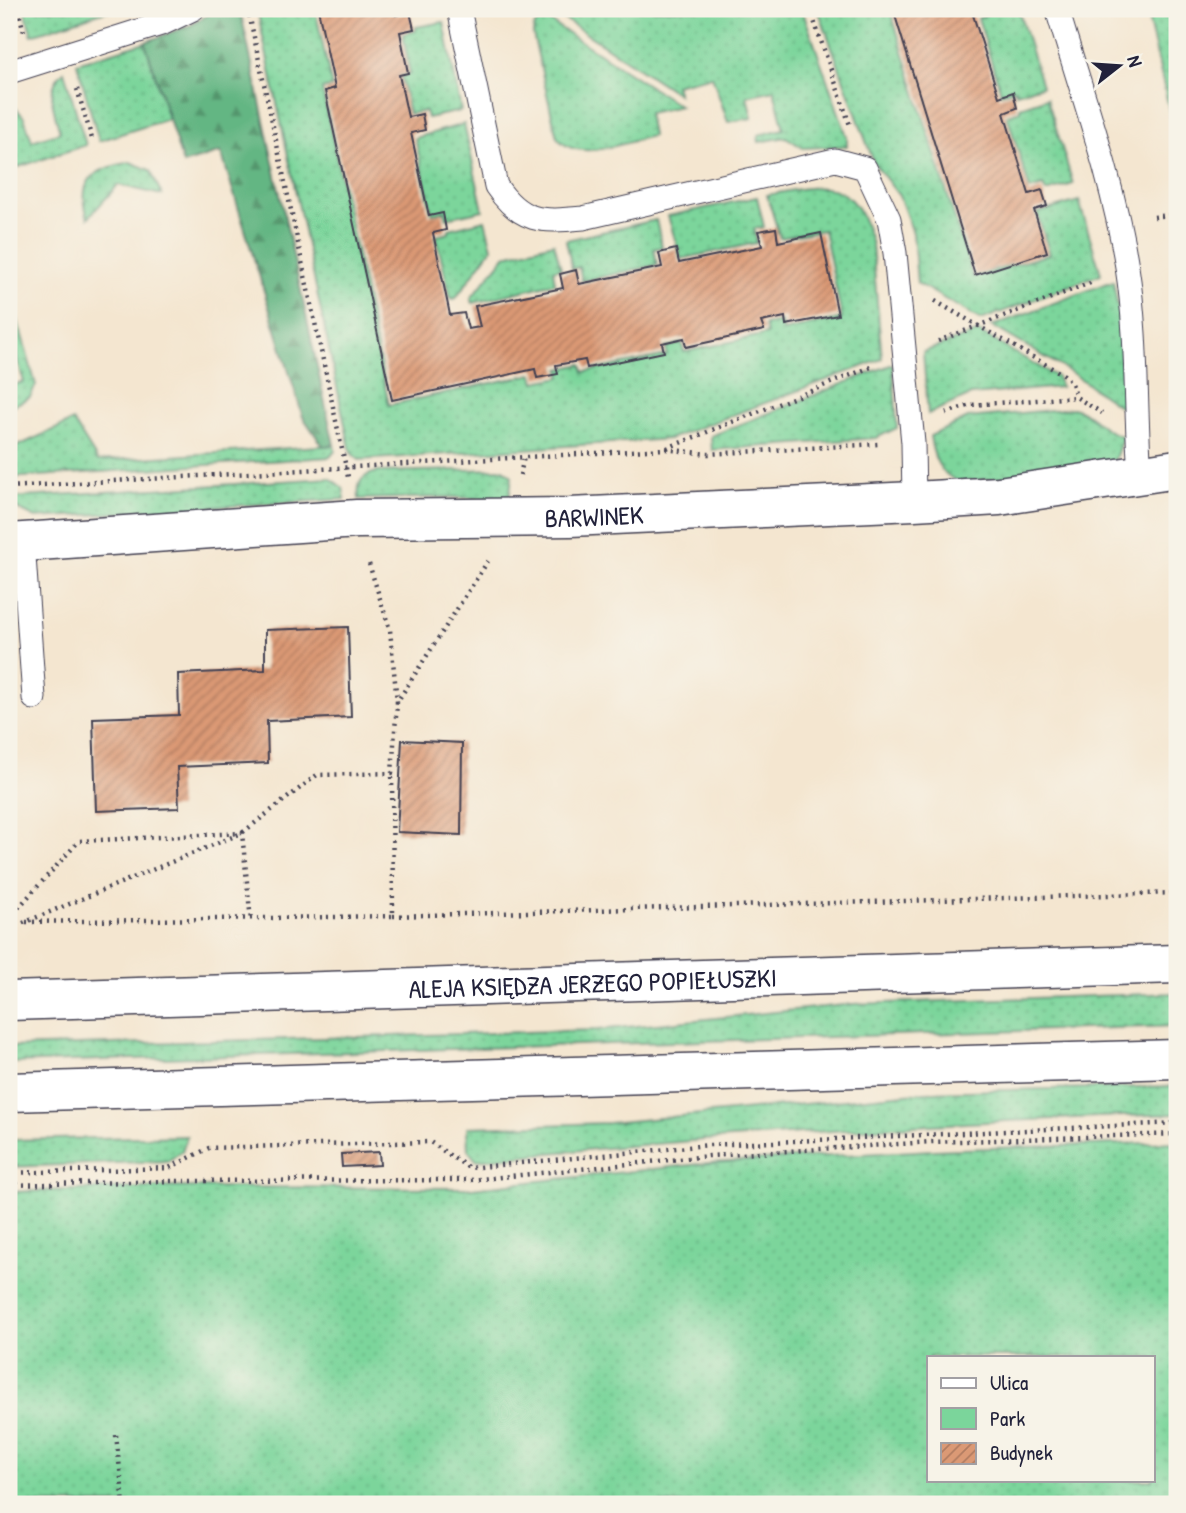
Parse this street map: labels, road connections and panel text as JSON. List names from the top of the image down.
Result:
{
  "streets": {
    "main road": ["BARWINEK", "ALEJA KSIĘDZA JERZEGO POPIEŁUSZKI"]
  },
  "legend": ["Ulica", "Park", "Budynek"],
  "north": "right"
}
